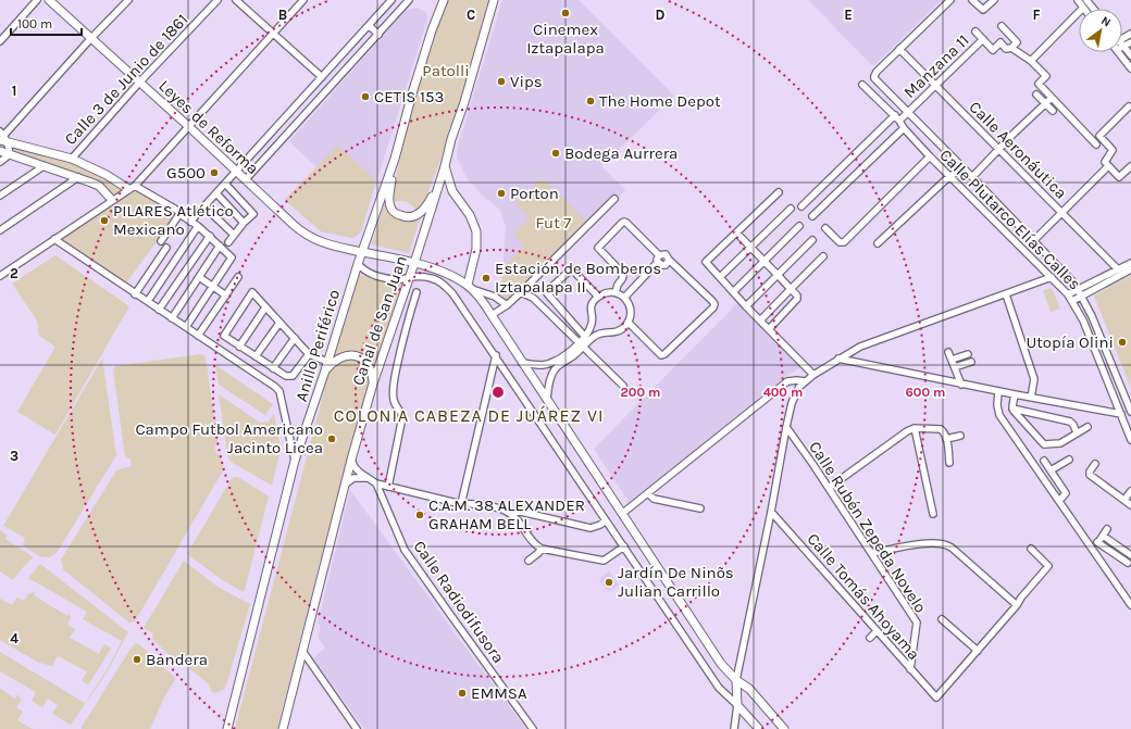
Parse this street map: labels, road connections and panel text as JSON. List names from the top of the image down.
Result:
{
  "streets": {
    "main road": ["Leyes de Reforma", "Canal de San Juan", "Anillo Periférico"],
    "street": [
      "Manzana 11",
      "Calle 3 de Junio de 1861",
      "Calle Aeronáutica",
      "Calle Plutarco Elías Calles",
      "Calle Rubén Zepeda Novelo",
      "Calle Tomás Ahoyama",
      "Calle Radiodifusora"
    ]
  },
  "crossings": [
    ["Manzana 11", "Calle Aeronáutica"],
    ["Manzana 11", "Calle Plutarco Elías Calles"],
    ["Calle 3 de Junio de 1861", "Leyes de Reforma"],
    ["Leyes de Reforma", "Canal de San Juan"],
    ["Leyes de Reforma", "Anillo Periférico"],
    ["Calle Aeronáutica", "Calle Plutarco Elías Calles"],
    ["Calle Rubén Zepeda Novelo", "Calle Tomás Ahoyama"]
  ],
  "districts": ["COLONIA CABEZA DE JUÁREZ VI"],
  "parks": ["Patolli", "Fut 7"],
  "places": [
    "Cinemex Iztapalapa",
    "Vips",
    "CETIS 153",
    "The Home Depot",
    "Bodega Aurrera",
    "G500",
    "Porton",
    "PILARES Atlético Mexicano",
    "Estación de Bomberos Iztapalapa II",
    "Utopía Olini",
    "Campo Futbol Americano Jacinto Licea",
    "C.A.M. 38 ALEXANDER GRAHAM BELL",
    "Jardín De Ninõs Julian Carrillo",
    "Bandera",
    "EMMSA"
  ],
  "scale_bar": "100 m",
  "north": "top right",
  "grid": {
    "columns": [
      "B",
      "C",
      "D",
      "E",
      "F"
    ],
    "rows": [
      "1",
      "2",
      "3",
      "4"
    ]
  },
  "rings": ["200 m", "400 m", "600 m"]
}
